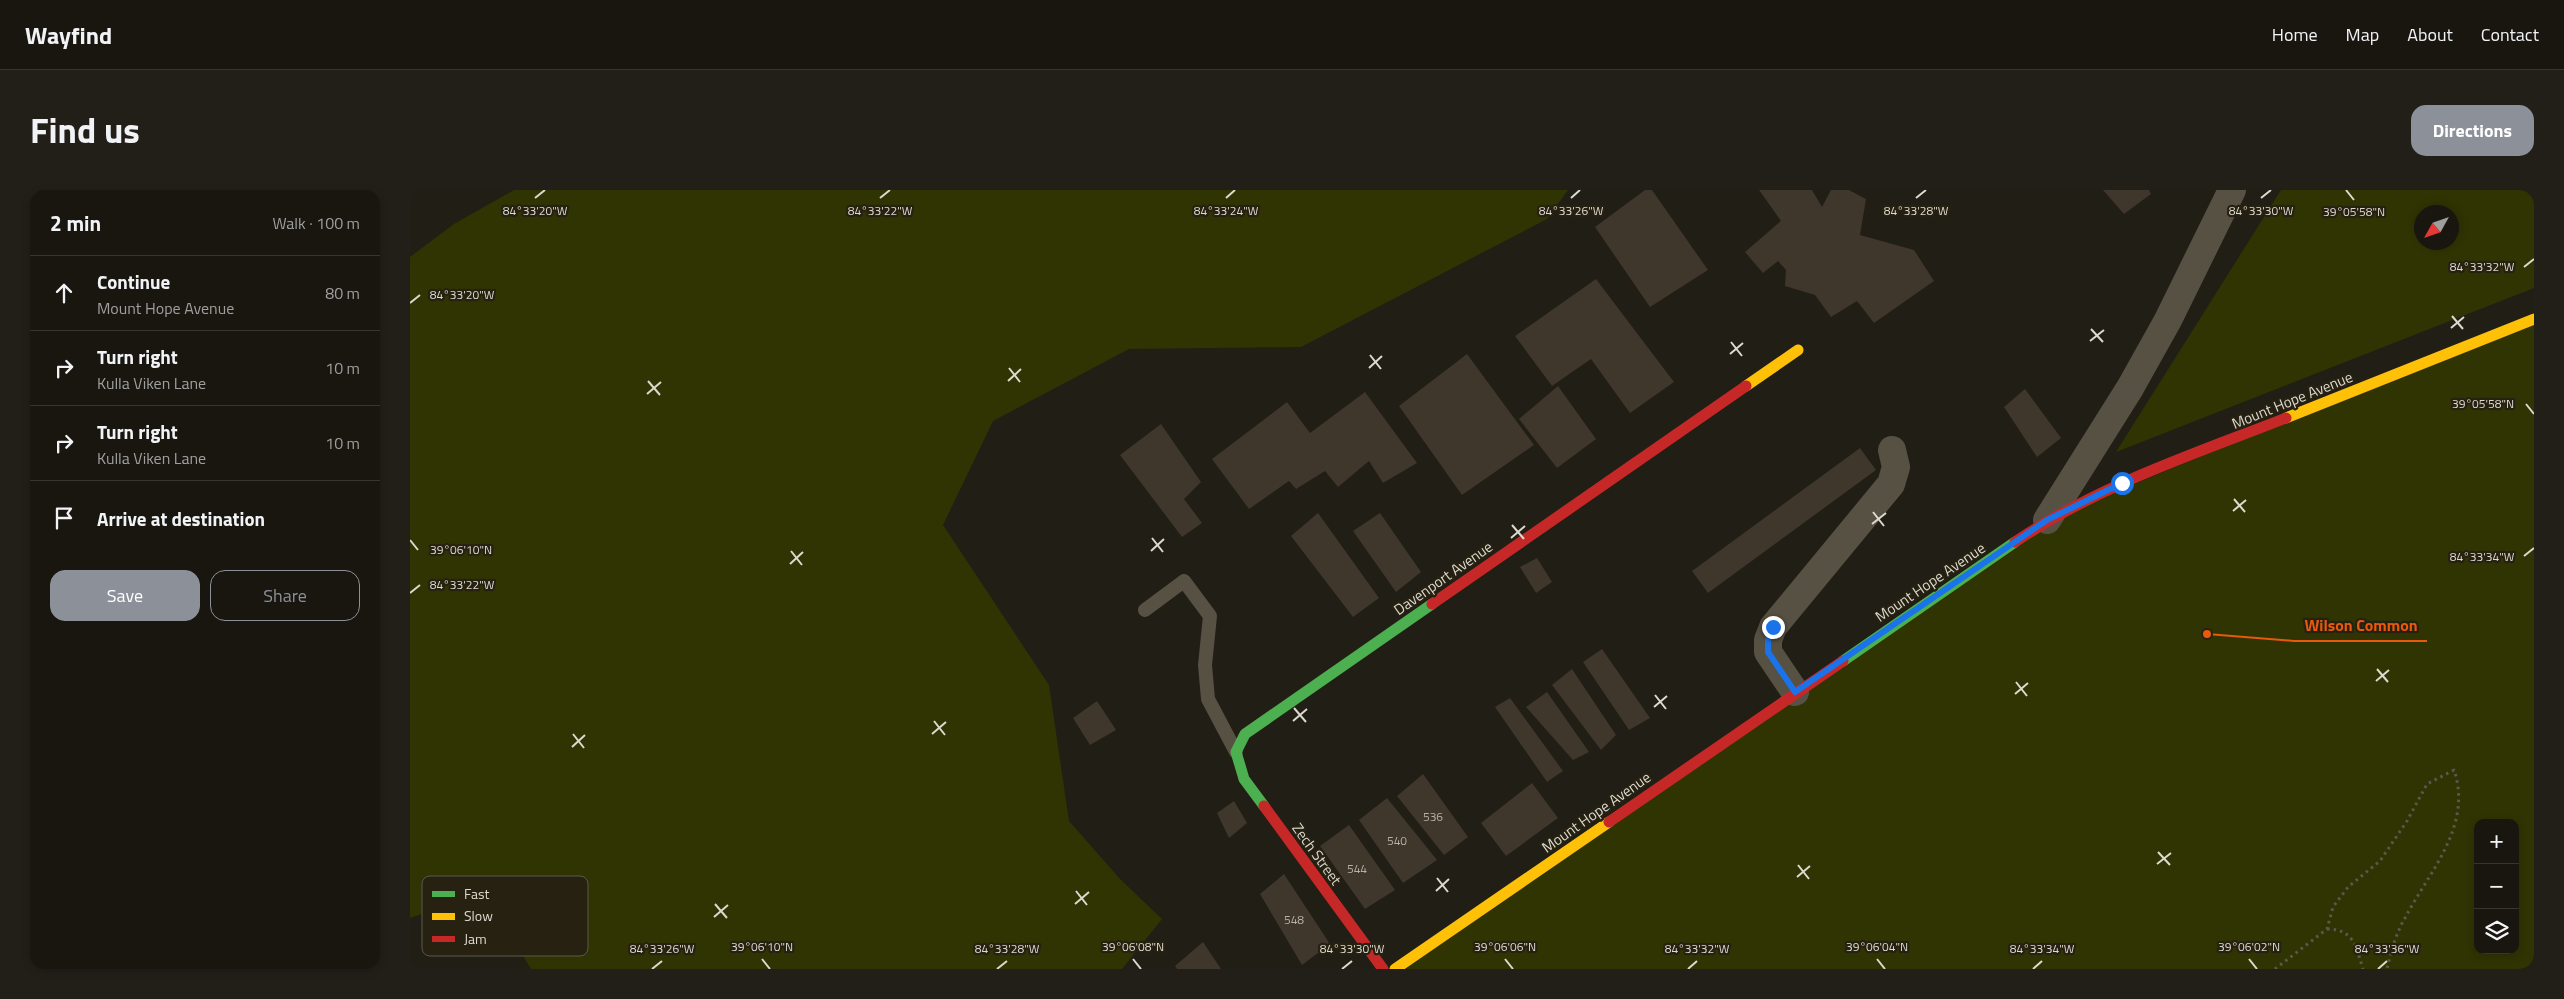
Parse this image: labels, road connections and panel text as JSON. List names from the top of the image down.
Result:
{
  "streets": {
    "street": ["Mount Hope Avenue", "Davenport Avenue", "Zech Street"]
  },
  "crossings": [
    ["Davenport Avenue", "Zech Street"]
  ],
  "places": ["Wilson Common"],
  "house_numbers": [
    "536",
    "540",
    "544",
    "548"
  ],
  "legend": ["Fast", "Slow", "Jam"],
  "north": "bottom left",
  "page": {
    "header": "Wayfind",
    "nav": [
      "Home",
      "Map",
      "About",
      "Contact"
    ],
    "title": "Find us",
    "buttons": [
      "Directions",
      ["Save", "Share"]
    ],
    "heading": ["2 min", "Walk · 100 m"],
    "list": [
      ["Continue", "Mount Hope Avenue", "80 m"],
      ["Turn right", "Kulla Viken Lane", "10 m"],
      ["Turn right", "Kulla Viken Lane", "10 m"],
      "Arrive at destination"
    ],
    "map_buttons": ["+", "−"]
  },
  "coordinates": [
    "84°33'26\"W",
    "84°33'28\"W",
    "84°33'20\"W",
    "84°33'22\"W",
    "84°33'24\"W",
    "84°33'30\"W",
    "39°05'58\"N",
    "84°33'32\"W",
    "39°06'10\"N",
    "84°33'34\"W",
    "39°06'08\"N",
    "39°06'06\"N",
    "39°06'04\"N",
    "39°06'02\"N",
    "84°33'36\"W"
  ]
}
